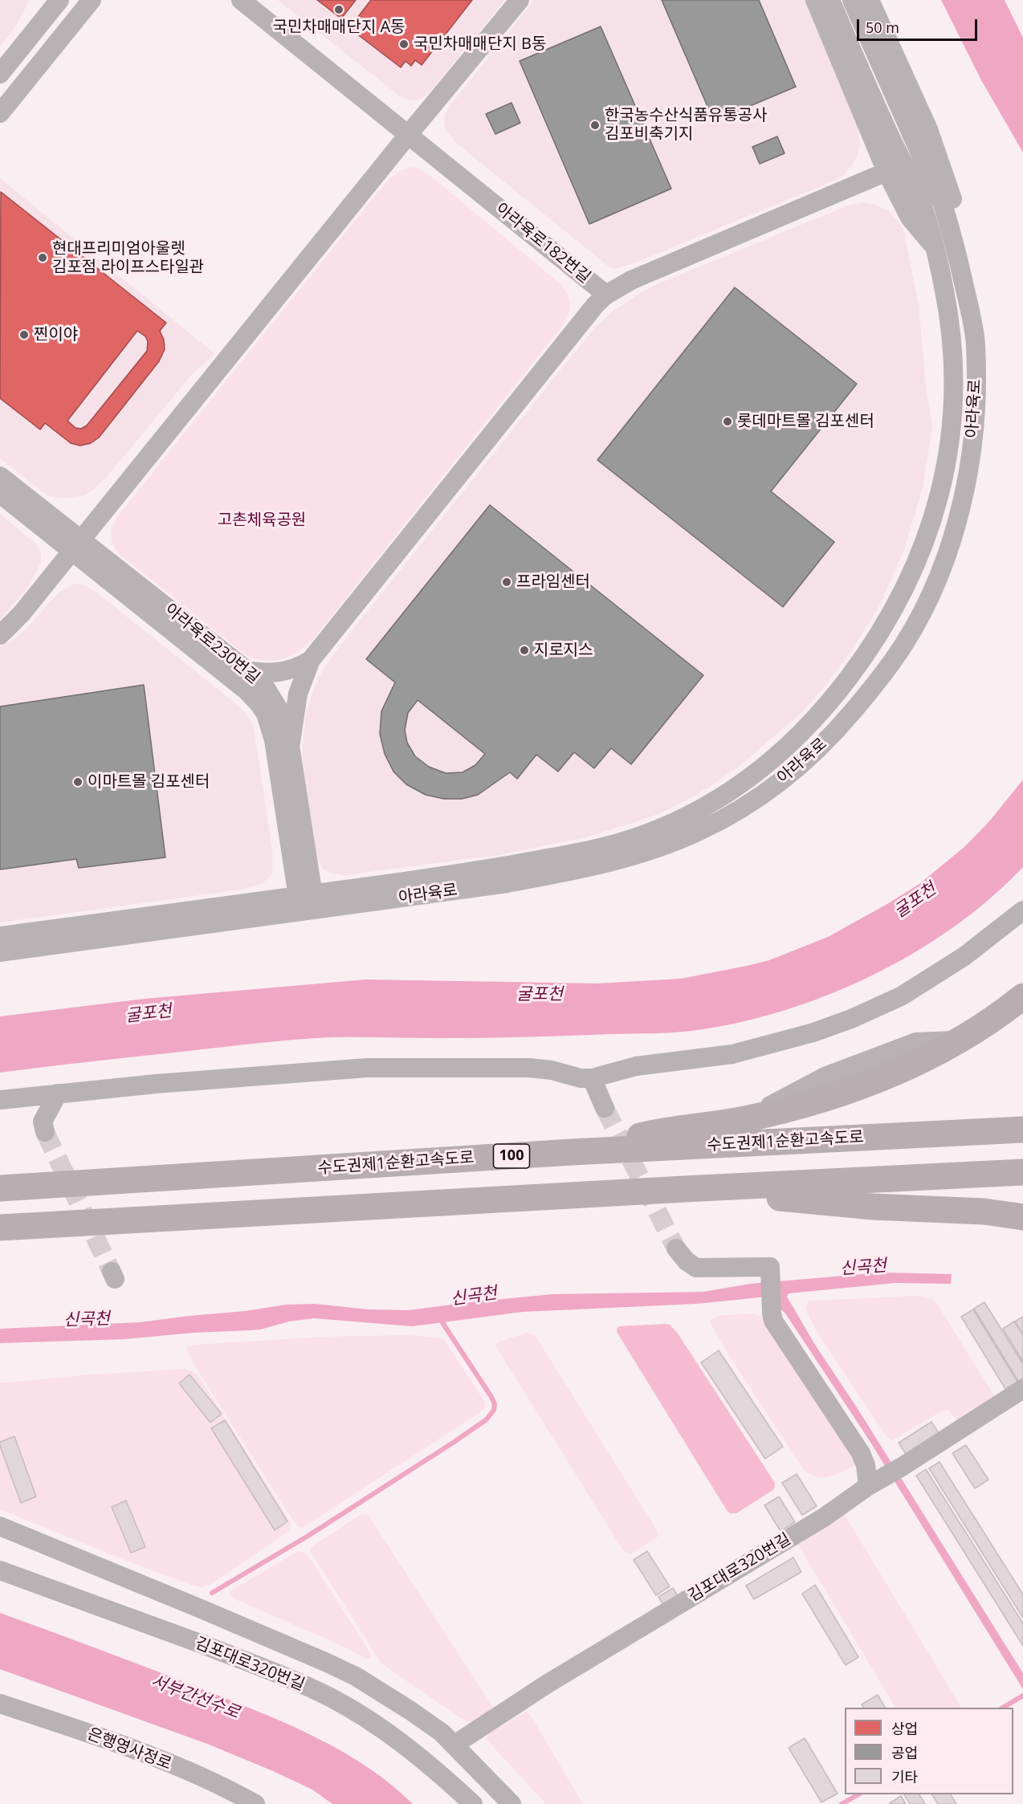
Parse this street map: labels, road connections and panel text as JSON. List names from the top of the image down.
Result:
{
  "streets": {
    "highway": ["수도권제1순환고속도로", "100"],
    "street": [
      "아라육로182번길",
      "아라육로",
      "아라육로230번길",
      "김포대로320번길",
      "은행영사정로"
    ]
  },
  "crossings": [
    ["아라육로", "아라육로230번길"]
  ],
  "water": ["굴포천", "신곡천", "서부간선수로"],
  "parks": ["고촌체육공원"],
  "places": [
    "국민차매매단지 A동",
    "국민차매매단지 B동",
    "한국농수산식품유통공사 김포비축기지",
    "현대프리미엄아울렛 김포점 라이프스타일관",
    "찐이야",
    "롯데마트몰 김포센터",
    "프라임센터",
    "지로지스",
    "이마트몰 김포센터"
  ],
  "legend": ["상업", "공업", "기타"],
  "scale_bar": "50 m"
}
